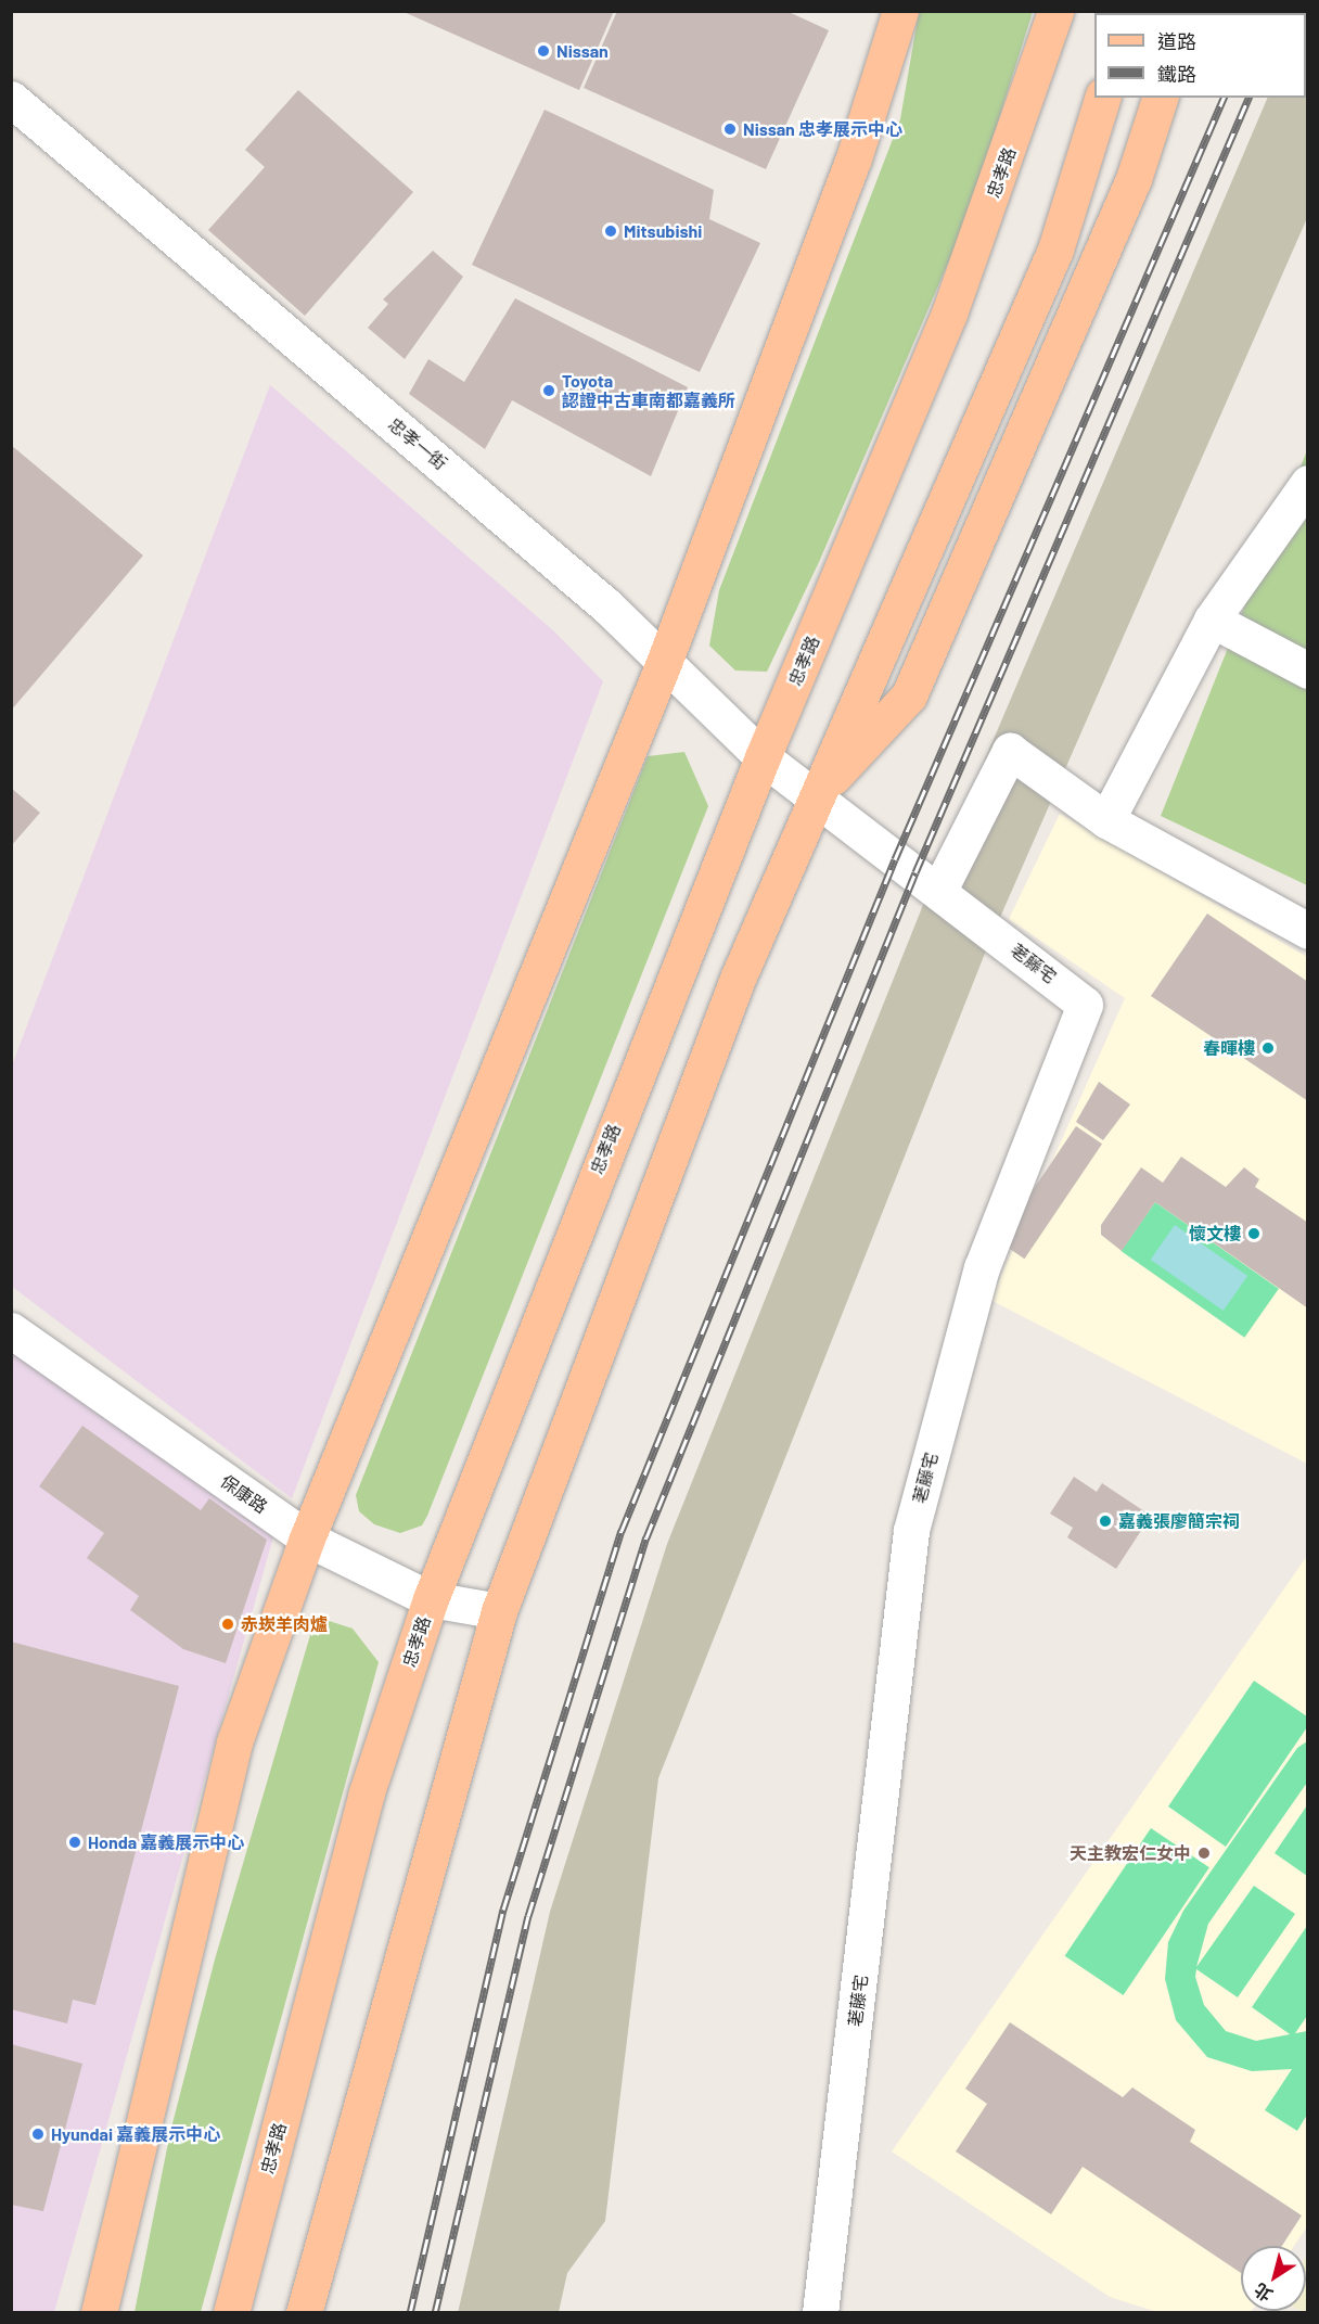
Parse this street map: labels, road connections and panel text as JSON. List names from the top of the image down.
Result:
{
  "streets": {
    "main road": ["忠孝路"],
    "street": ["忠孝一街", "荖藤宅", "保康路"]
  },
  "crossings": [
    ["忠孝路", "忠孝一街"],
    ["忠孝路", "保康路"],
    ["忠孝一街", "荖藤宅"]
  ],
  "places": [
    "Nissan",
    "Nissan 忠孝展示中心",
    "Mitsubishi",
    "Toyota 認證中古車南都嘉義所",
    "春暉樓",
    "懷文樓",
    "嘉義張廖簡宗祠",
    "赤崁羊肉爐",
    "Honda 嘉義展示中心",
    "天主教宏仁女中",
    "Hyundai 嘉義展示中心"
  ],
  "legend": ["道路", "鐵路"],
  "north": "bottom left"
}
